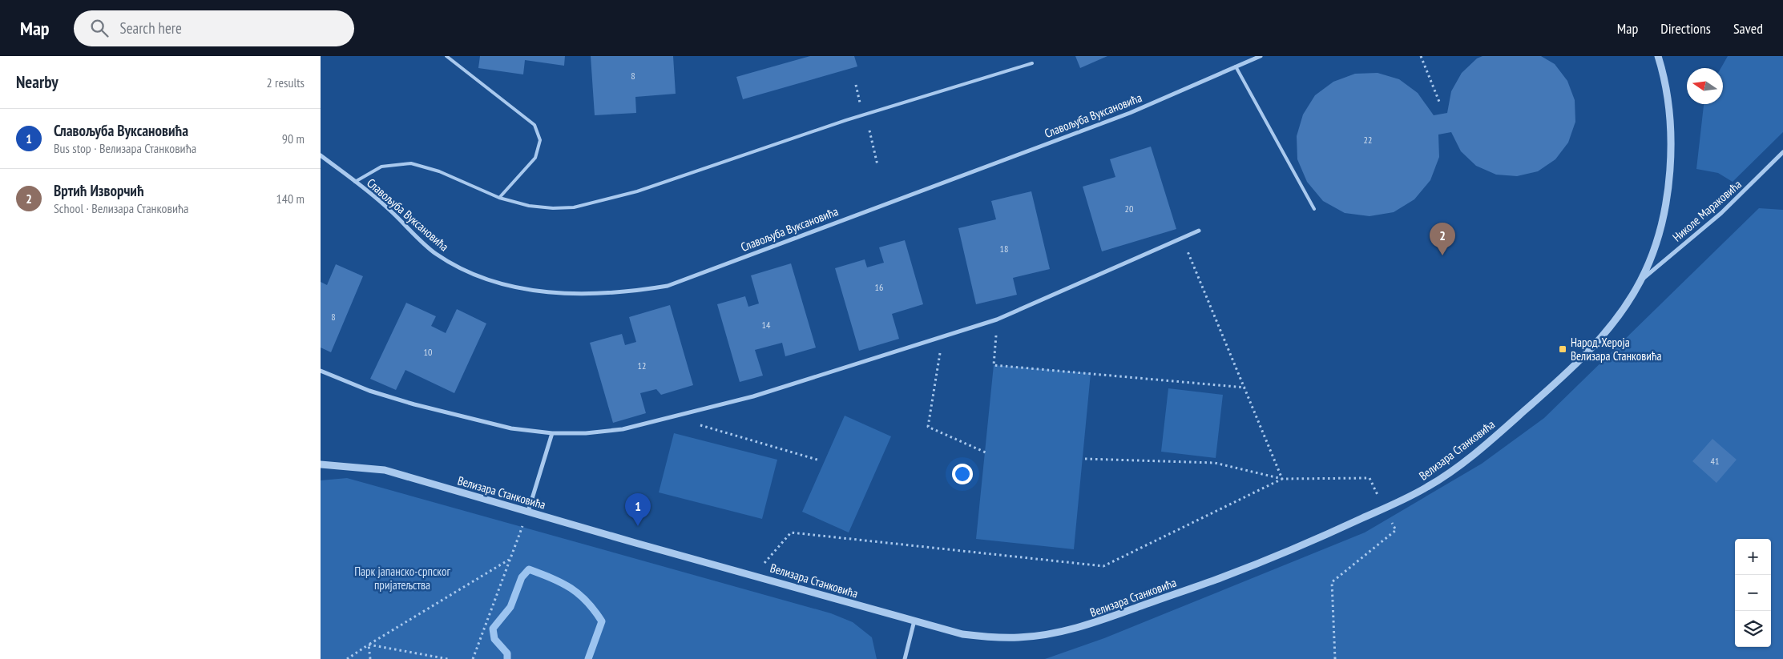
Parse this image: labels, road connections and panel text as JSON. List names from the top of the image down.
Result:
{
  "streets": {
    "street": ["Славољуба Вуксановића", "Николе Мараковића", "Велизара Станковића"]
  },
  "crossings": [
    ["Николе Мараковића", "Велизара Станковића"]
  ],
  "parks": ["Парк јапанско-српског пријатељства"],
  "places": {
    "transit": ["Народ. Хероја Велизара Станковића"]
  },
  "house_numbers": [
    "8",
    "22",
    "20",
    "18",
    "16",
    "8",
    "14",
    "10",
    "12",
    "41"
  ],
  "north": "left",
  "page": {
    "header": "Map",
    "search": "Search here",
    "nav": ["Map", "Directions", "Saved"],
    "heading": ["Nearby", "2 results"],
    "list": [
      {
        "mark": "1",
        "name": "Славољуба Вуксановића",
        "note": "Bus stop · Велизара Станковића",
        "value": "90 m"
      },
      {
        "mark": "2",
        "name": "Вртић Изворчић",
        "note": "School · Велизара Станковића",
        "value": "140 m"
      }
    ],
    "pins": ["2", "1"],
    "map_buttons": ["+", "−"]
  }
}
